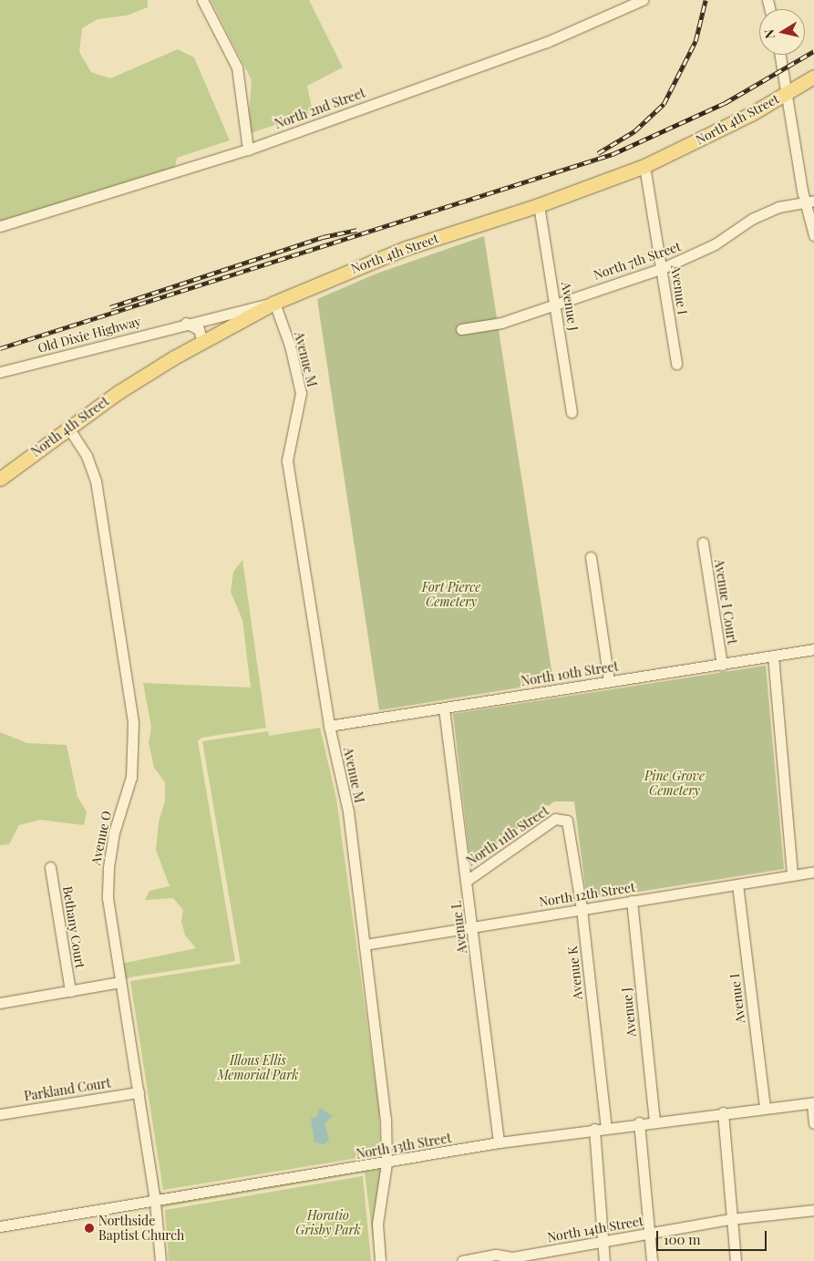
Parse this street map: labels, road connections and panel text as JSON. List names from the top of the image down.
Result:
{
  "streets": {
    "main road": ["North 4th Street"],
    "street": [
      "North 2nd Street",
      "North 7th Street",
      "Avenue I",
      "Avenue J",
      "Old Dixie Highway",
      "Avenue M",
      "Avenue I Court",
      "North 10th Street",
      "North 11th Street",
      "Avenue O",
      "North 12th Street",
      "Bethany Court",
      "Avenue L",
      "Avenue K",
      "Parkland Court",
      "North 13th Street",
      "North 14th Street"
    ]
  },
  "crossings": [
    ["North 4th Street", "Avenue I"],
    ["North 4th Street", "Avenue J"],
    ["North 4th Street", "Old Dixie Highway"],
    ["North 4th Street", "Avenue M"],
    ["North 4th Street", "Avenue O"],
    ["North 7th Street", "Avenue I"],
    ["North 7th Street", "Avenue J"],
    ["Avenue I", "North 12th Street"],
    ["Avenue I", "North 13th Street"],
    ["Avenue J", "North 12th Street"],
    ["Avenue J", "North 13th Street"],
    ["Old Dixie Highway", "Avenue M"],
    ["Avenue M", "North 10th Street"],
    ["Avenue M", "North 12th Street"],
    ["Avenue M", "North 13th Street"],
    ["Avenue I Court", "North 10th Street"],
    ["North 10th Street", "Avenue L"],
    ["North 11th Street", "Avenue L"],
    ["North 11th Street", "Avenue K"],
    ["Avenue O", "Parkland Court"],
    ["Avenue O", "North 13th Street"],
    ["North 12th Street", "Avenue L"],
    ["North 12th Street", "Avenue K"],
    ["Avenue L", "North 13th Street"],
    ["Avenue K", "North 13th Street"]
  ],
  "parks": [
    "Fort Pierce Cemetery",
    "Pine Grove Cemetery",
    "Illous Ellis Memorial Park",
    "Horatio Grisby Park"
  ],
  "places": ["Northside Baptist Church"],
  "scale_bar": "100 m",
  "north": "left"
}
